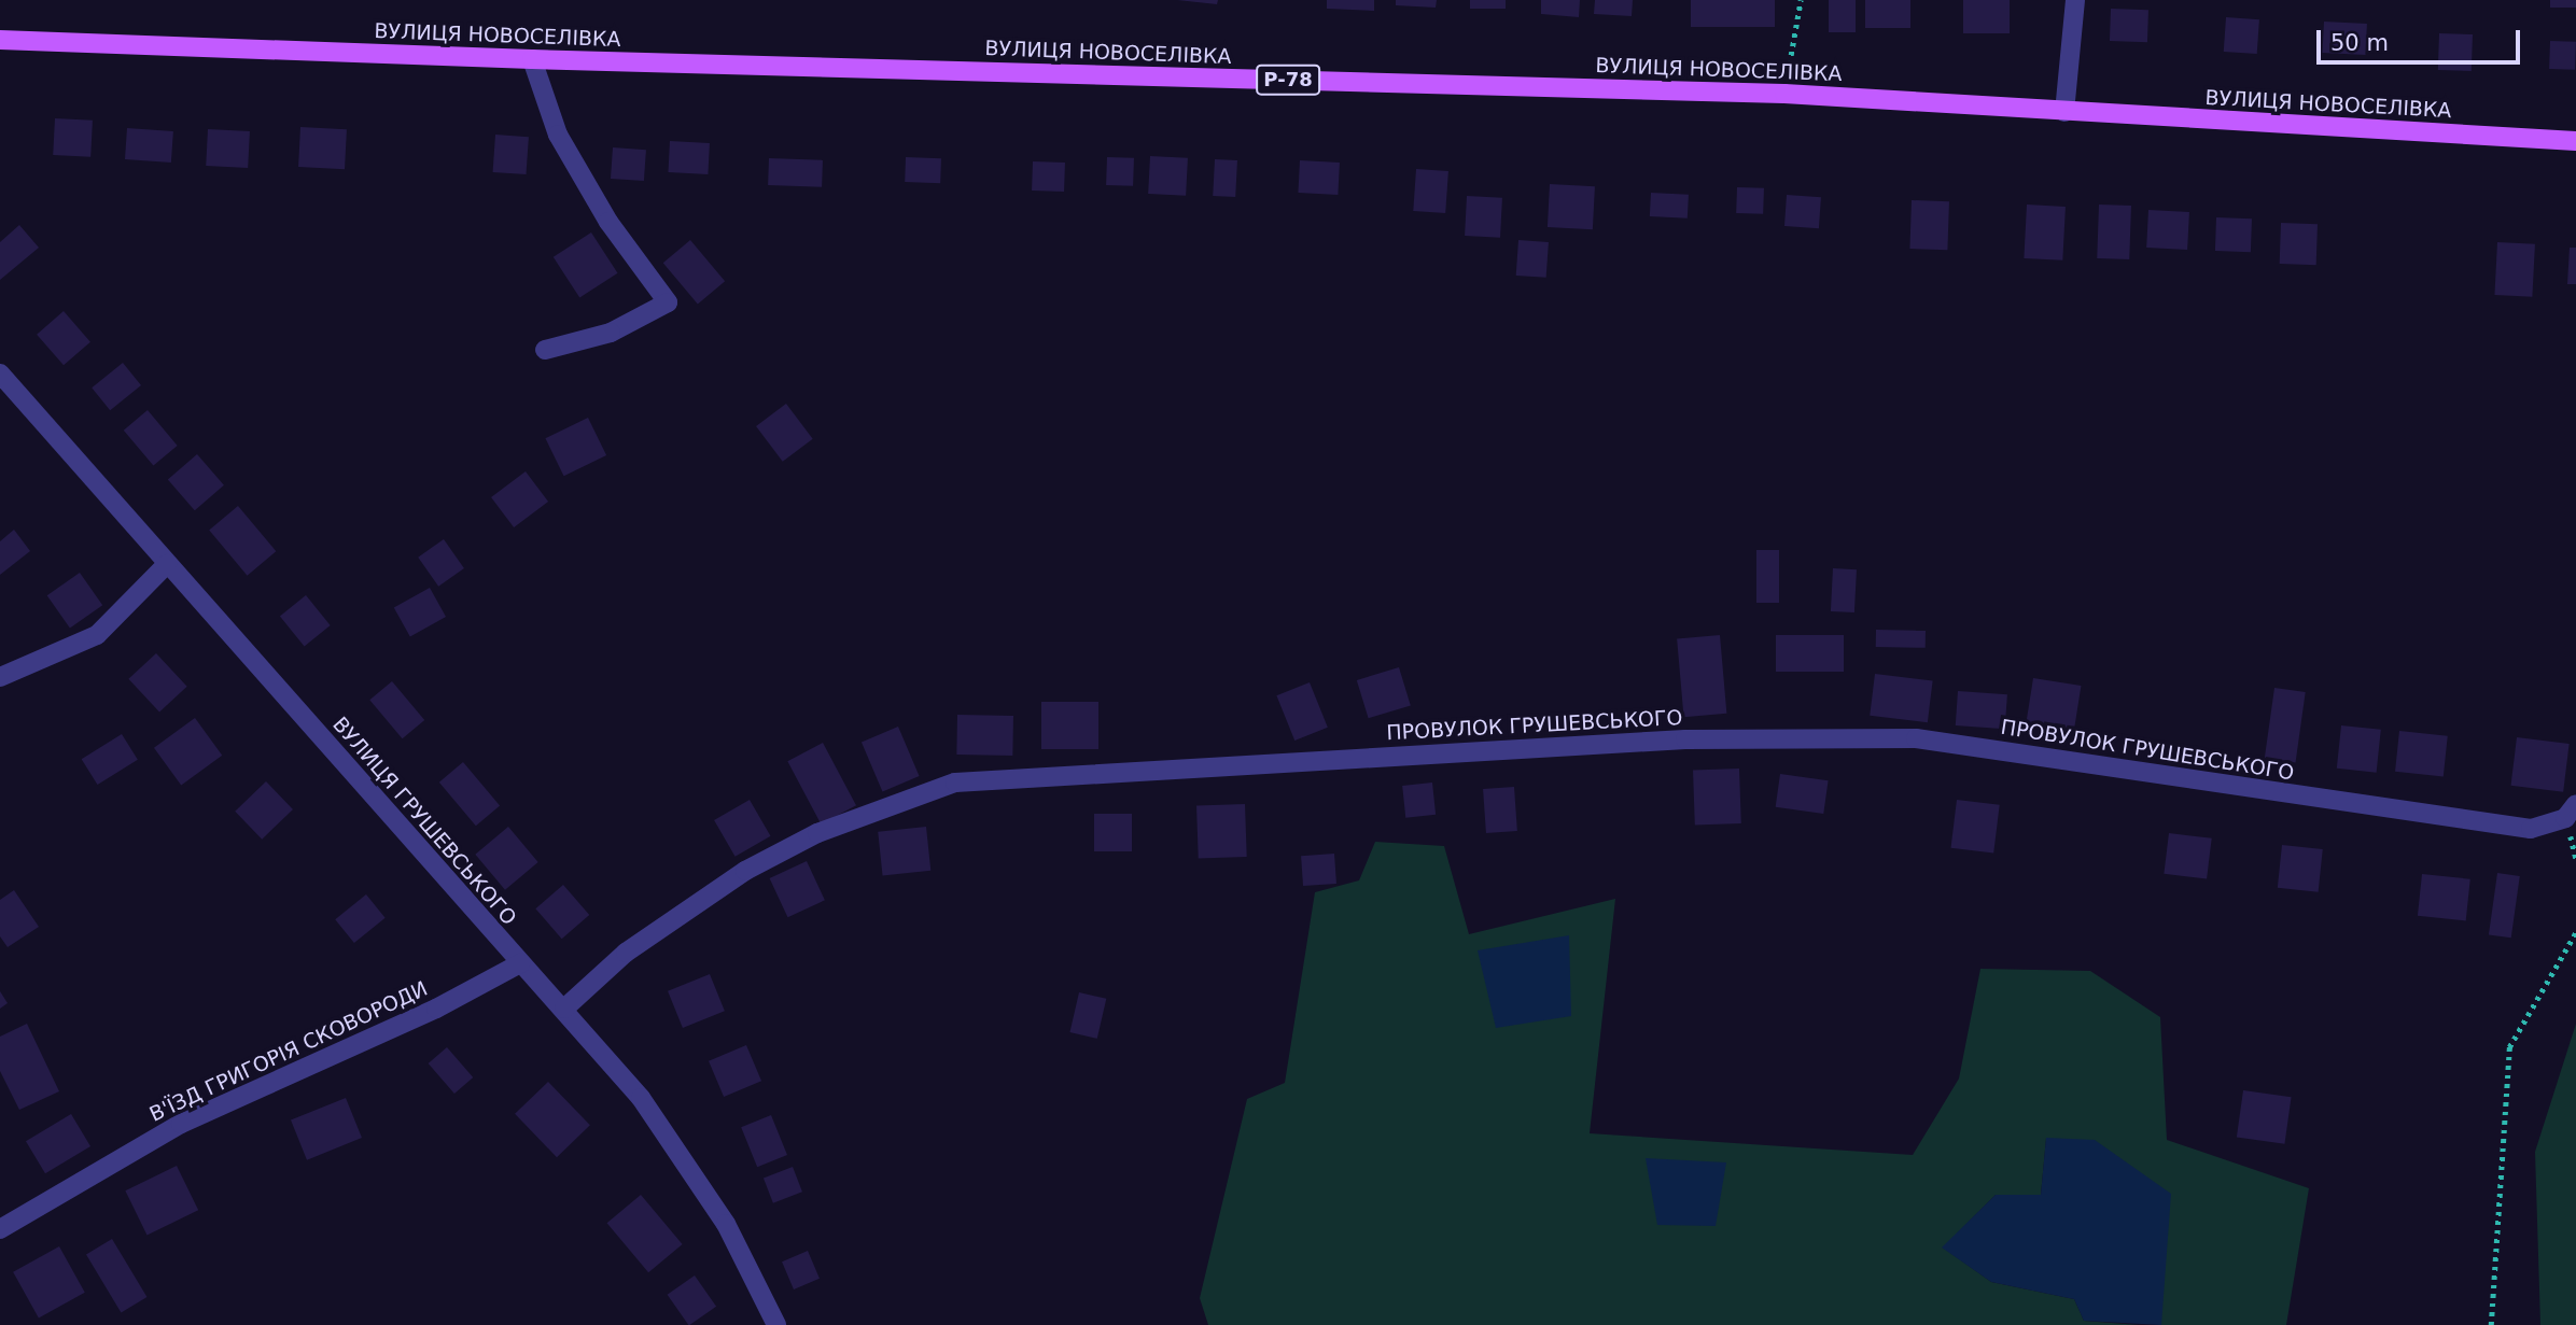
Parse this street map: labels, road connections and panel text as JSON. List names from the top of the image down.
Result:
{
  "streets": {
    "main road": ["ВУЛИЦЯ НОВОСЕЛІВКА", "Р-78"],
    "street": ["ПРОВУЛОК ГРУШЕВСЬКОГО", "ВУЛИЦЯ ГРУШЕВСЬКОГО", "В'ЇЗД ГРИГОРІЯ СКОВОРОДИ"]
  },
  "crossings": [
    ["ПРОВУЛОК ГРУШЕВСЬКОГО", "ВУЛИЦЯ ГРУШЕВСЬКОГО"],
    ["ВУЛИЦЯ ГРУШЕВСЬКОГО", "В'ЇЗД ГРИГОРІЯ СКОВОРОДИ"]
  ],
  "scale_bar": "50 m"
}
